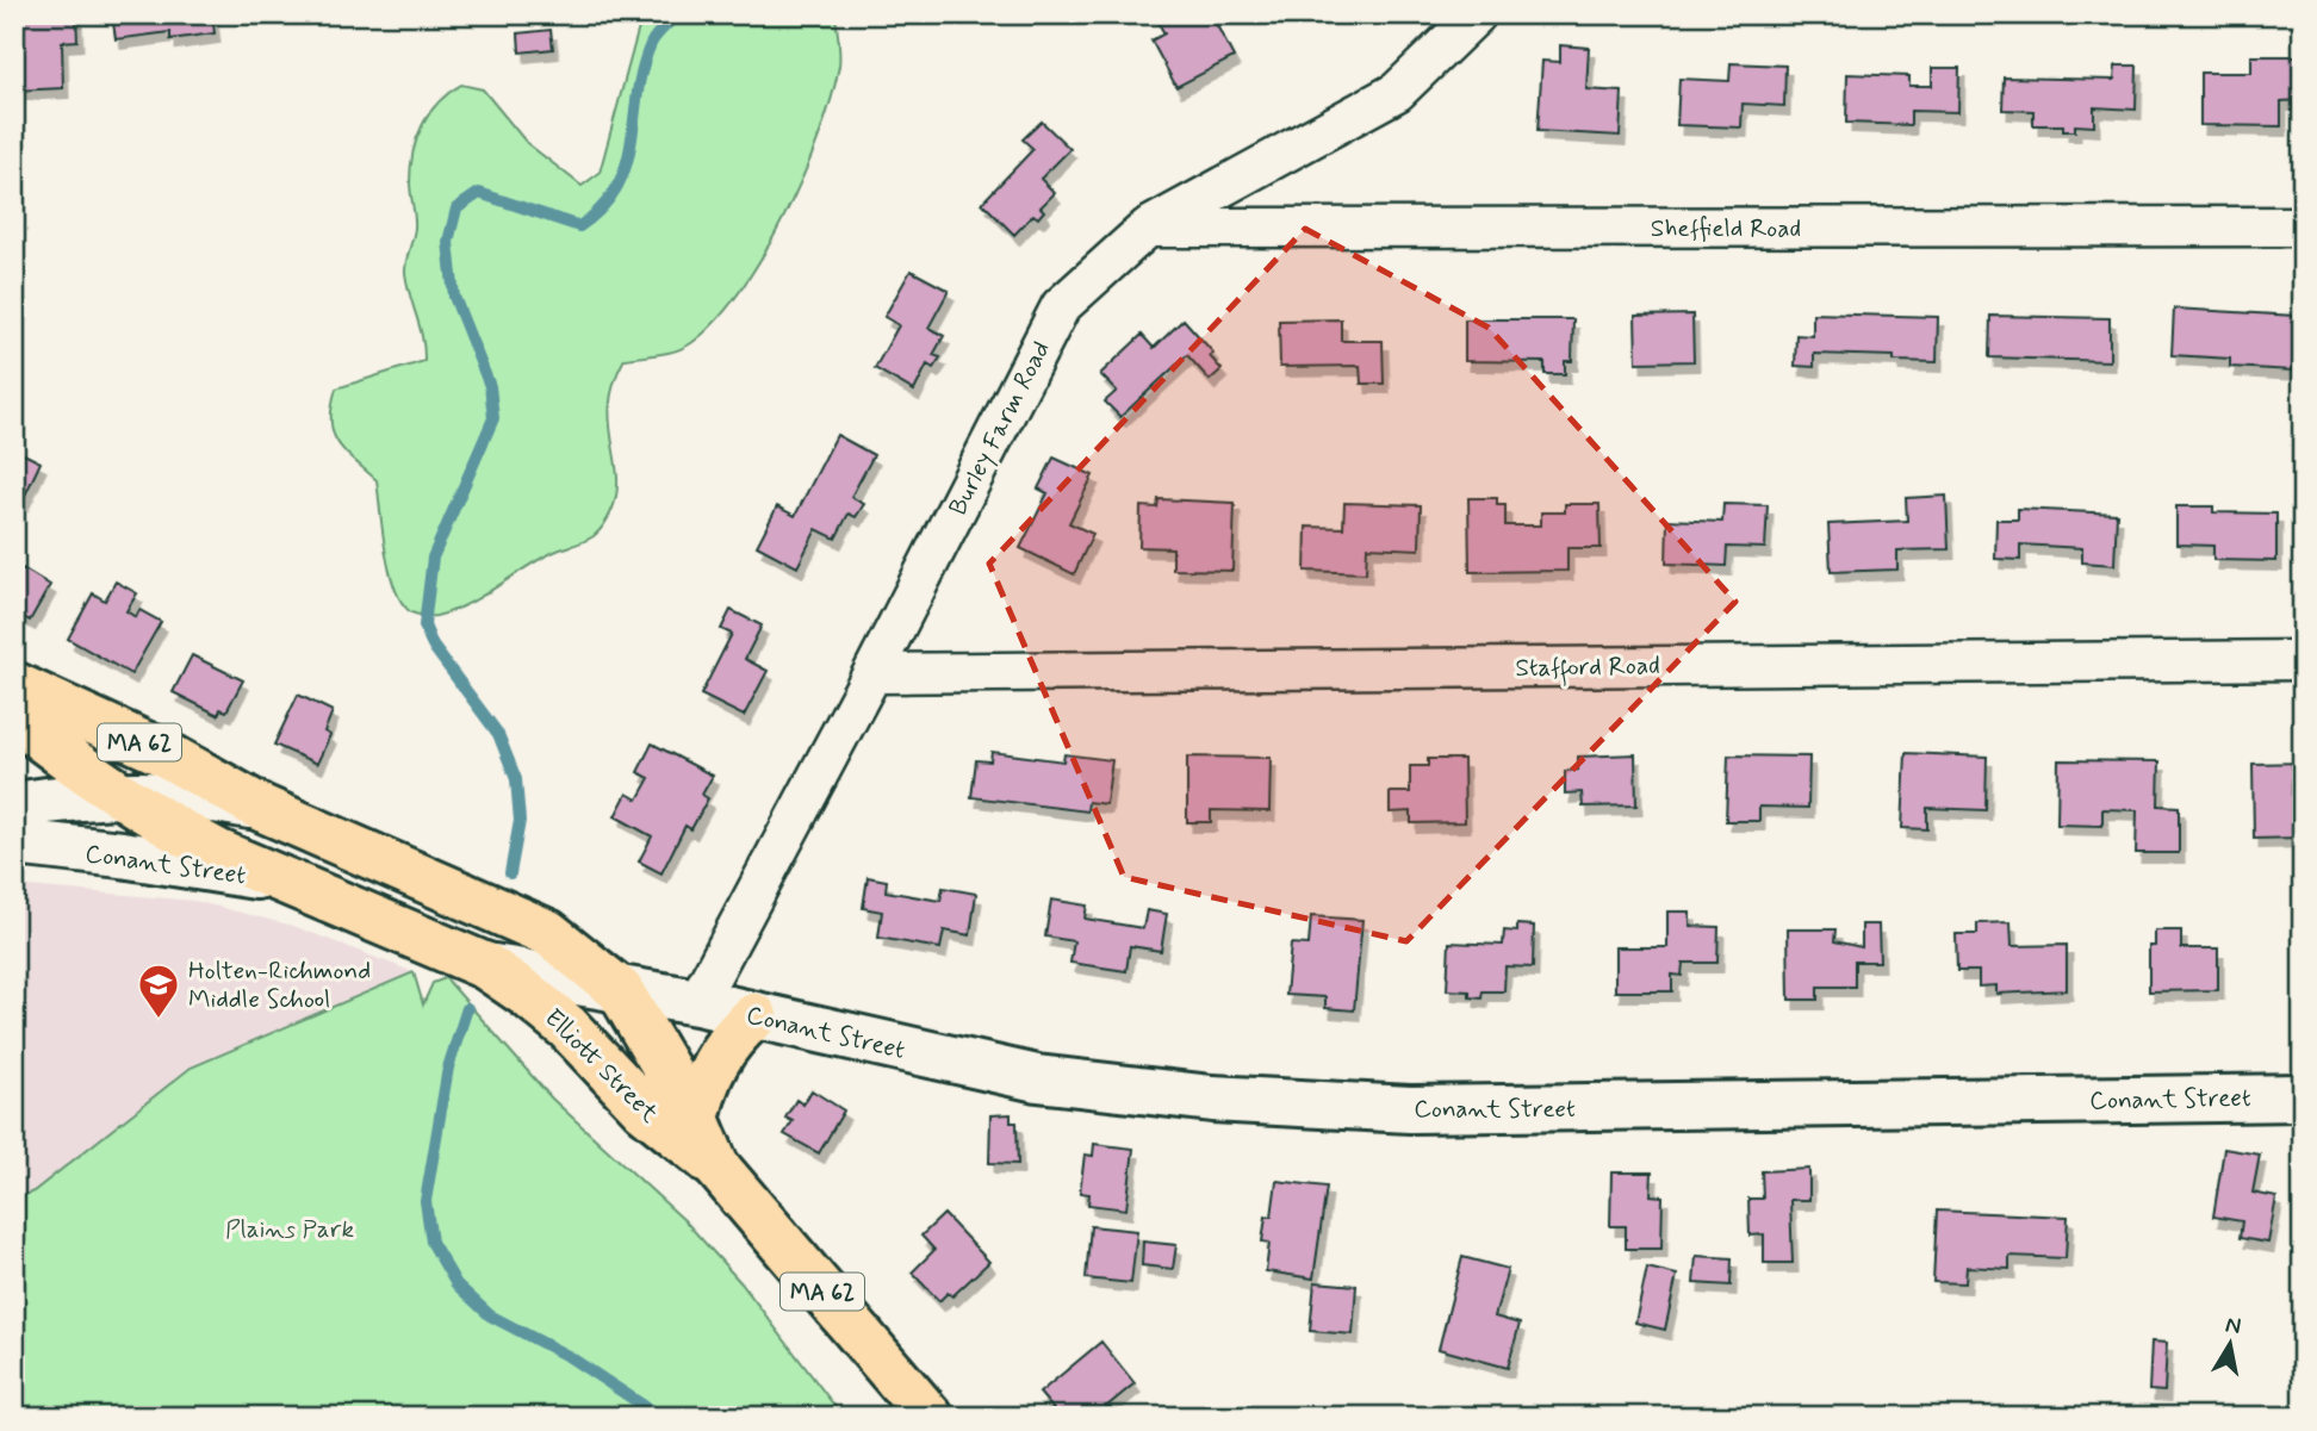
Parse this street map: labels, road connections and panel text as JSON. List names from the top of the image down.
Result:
{
  "streets": {
    "main road": ["MA 62", "Conant Street", "Elliott Street"],
    "street": ["Sheffield Road", "Burley Farm Road", "Stafford Road"]
  },
  "crossings": [
    ["Sheffield Road", "Burley Farm Road"],
    ["Burley Farm Road", "Stafford Road"],
    ["Burley Farm Road", "Conant Street"],
    ["MA 62", "Conant Street"],
    ["Conant Street", "Elliott Street"]
  ],
  "parks": ["Plains Park"],
  "places": {
    "school or university": ["Holten-Richmond Middle School"]
  },
  "north": "top"
}
